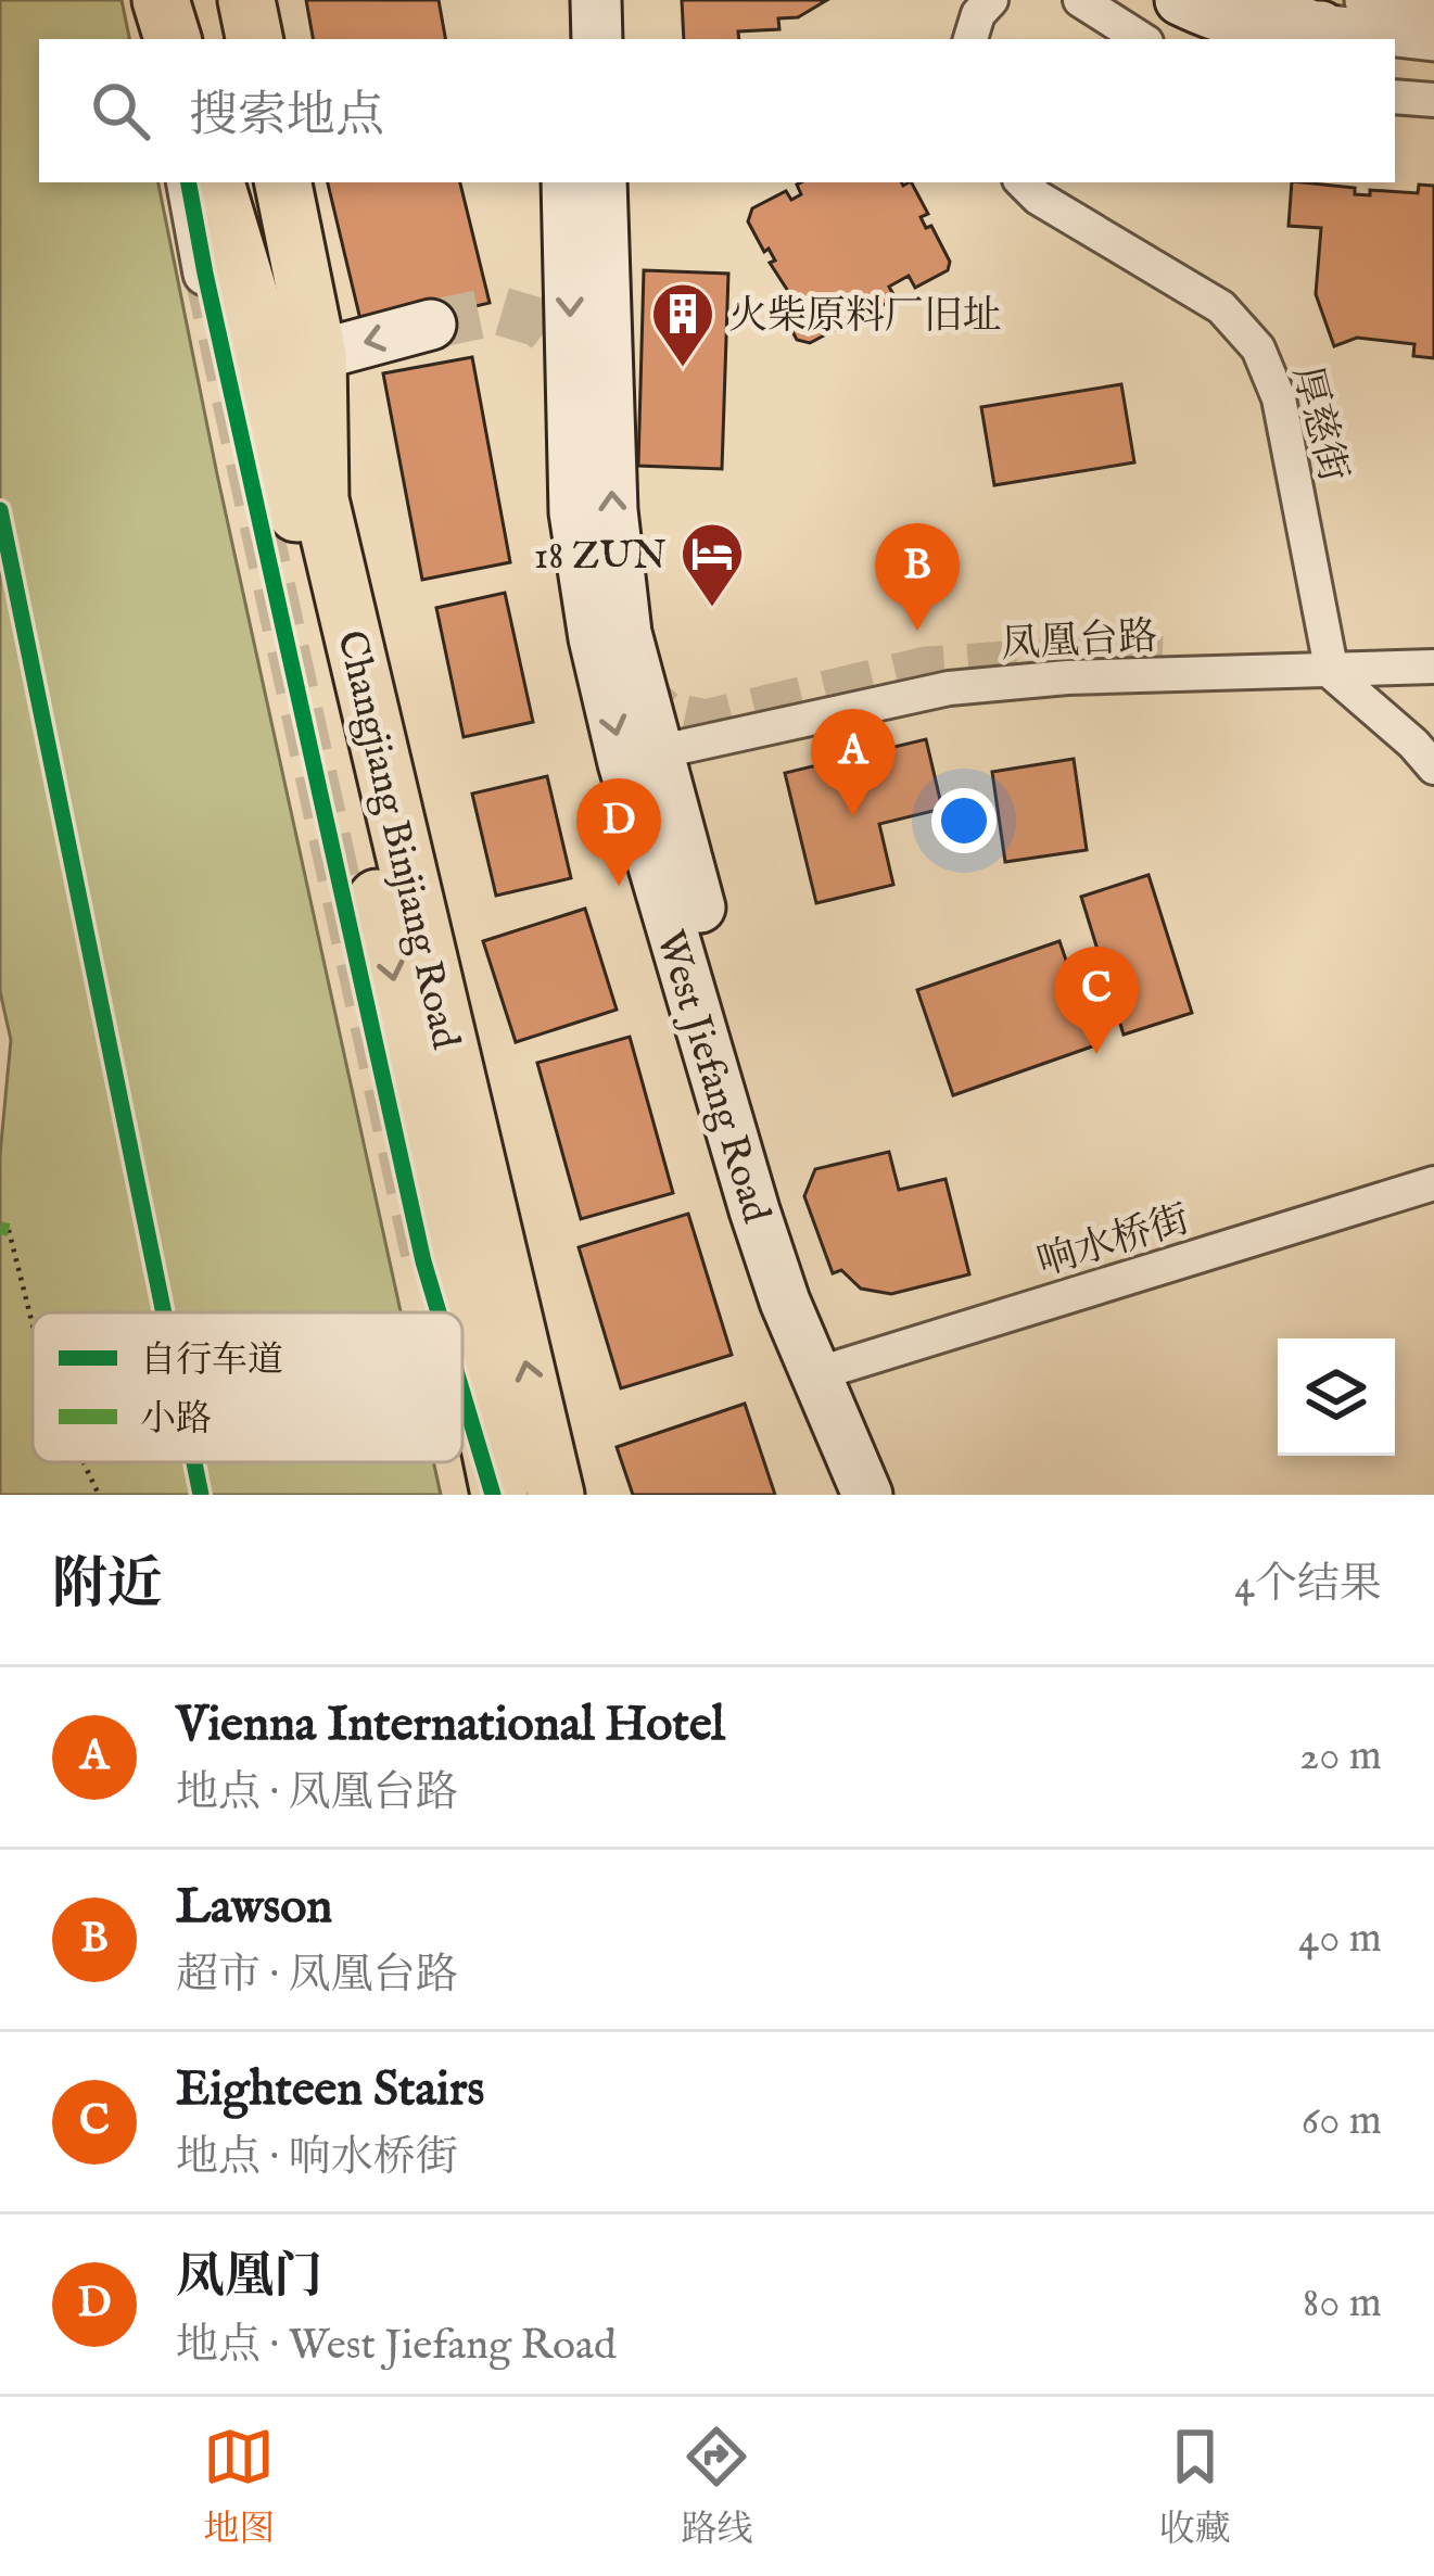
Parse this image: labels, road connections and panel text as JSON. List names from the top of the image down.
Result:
{
  "streets": {
    "main road": ["Changjiang Binjiang Road", "West Jiefang Road"],
    "street": ["厚慈街", "凤凰台路", "响水桥街"]
  },
  "crossings": [
    ["厚慈街", "凤凰台路"],
    ["凤凰台路", "West Jiefang Road"],
    ["West Jiefang Road", "响水桥街"]
  ],
  "places": {
    "building": ["火柴原料厂旧址"],
    "hotel": ["18 ZUN"]
  },
  "legend": ["自行车道", "小路"],
  "page": {
    "search": "搜索地点",
    "pins": [
      "B",
      "A",
      "D",
      "C"
    ],
    "heading": ["附近", "4个结果"],
    "list": [
      {
        "mark": "A",
        "name": "Vienna International Hotel",
        "note": "地点 · 凤凰台路",
        "value": "20 m"
      },
      {
        "mark": "B",
        "name": "Lawson",
        "note": "超市 · 凤凰台路",
        "value": "40 m"
      },
      {
        "mark": "C",
        "name": "Eighteen Stairs",
        "note": "地点 · 响水桥街",
        "value": "60 m"
      },
      {
        "mark": "D",
        "name": "凤凰门",
        "note": "地点 · West Jiefang Road",
        "value": "80 m"
      }
    ],
    "nav": ["地图", "路线", "收藏"]
  }
}
